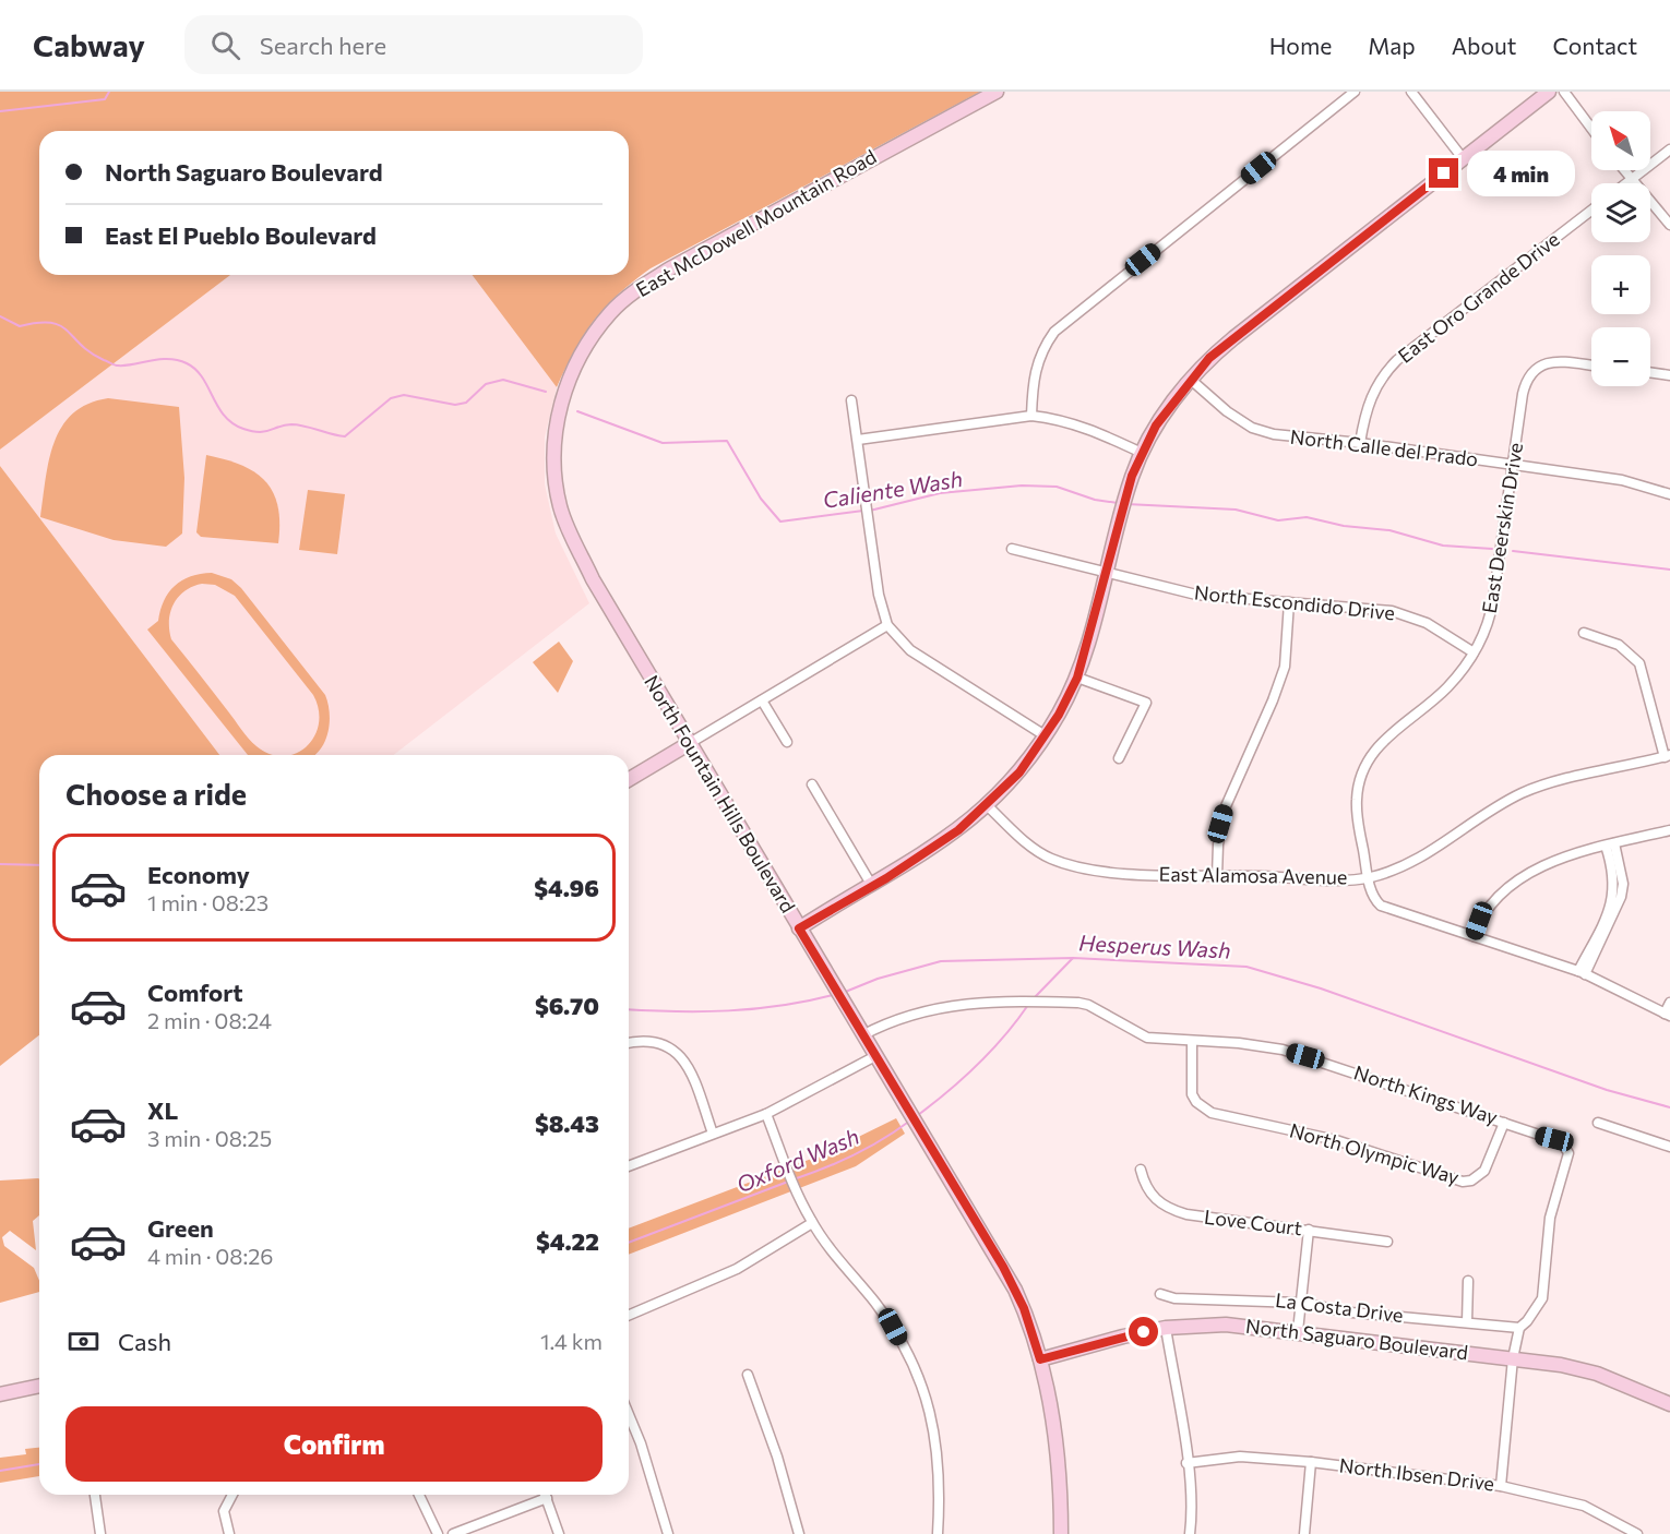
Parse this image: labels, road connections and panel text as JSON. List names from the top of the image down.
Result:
{
  "streets": {
    "street": [
      "East McDowell Mountain Road",
      "East Oro Grande Drive",
      "North Calle del Prado",
      "East Deerskin Drive",
      "North Escondido Drive",
      "North Fountain Hills Boulevard",
      "East Alamosa Avenue",
      "North Kings Way",
      "North Olympic Way",
      "Love Court",
      "La Costa Drive",
      "North Saguaro Boulevard",
      "North Ibsen Drive"
    ]
  },
  "crossings": [
    ["East McDowell Mountain Road", "North Fountain Hills Boulevard"],
    ["East Oro Grande Drive", "North Calle del Prado"],
    ["North Calle del Prado", "East Deerskin Drive"],
    ["East Deerskin Drive", "North Escondido Drive"],
    ["East Deerskin Drive", "East Alamosa Avenue"],
    ["North Fountain Hills Boulevard", "North Kings Way"],
    ["North Fountain Hills Boulevard", "North Saguaro Boulevard"],
    ["North Kings Way", "North Olympic Way"],
    ["North Kings Way", "La Costa Drive"]
  ],
  "water": ["Caliente Wash", "Hesperus Wash", "Oxford Wash"],
  "north": "top left",
  "page": {
    "header": "Cabway",
    "search": "Search here",
    "nav": [
      "Home",
      "Map",
      "About",
      "Contact"
    ],
    "map_buttons": ["+", "−"],
    "banner": ["North Saguaro Boulevard", "East El Pueblo Boulevard"],
    "bubble": "4 min",
    "heading": "Choose a ride",
    "list": [
      {
        "name": "Economy",
        "note": "1 min · 08:23",
        "value": "$4.96"
      },
      {
        "name": "Comfort",
        "note": "2 min · 08:24",
        "value": "$6.70"
      },
      {
        "name": "XL",
        "note": "3 min · 08:25",
        "value": "$8.43"
      },
      {
        "name": "Green",
        "note": "4 min · 08:26",
        "value": "$4.22"
      }
    ],
    "pay": ["Cash", "1.4 km"],
    "buttons": "Confirm"
  }
}
